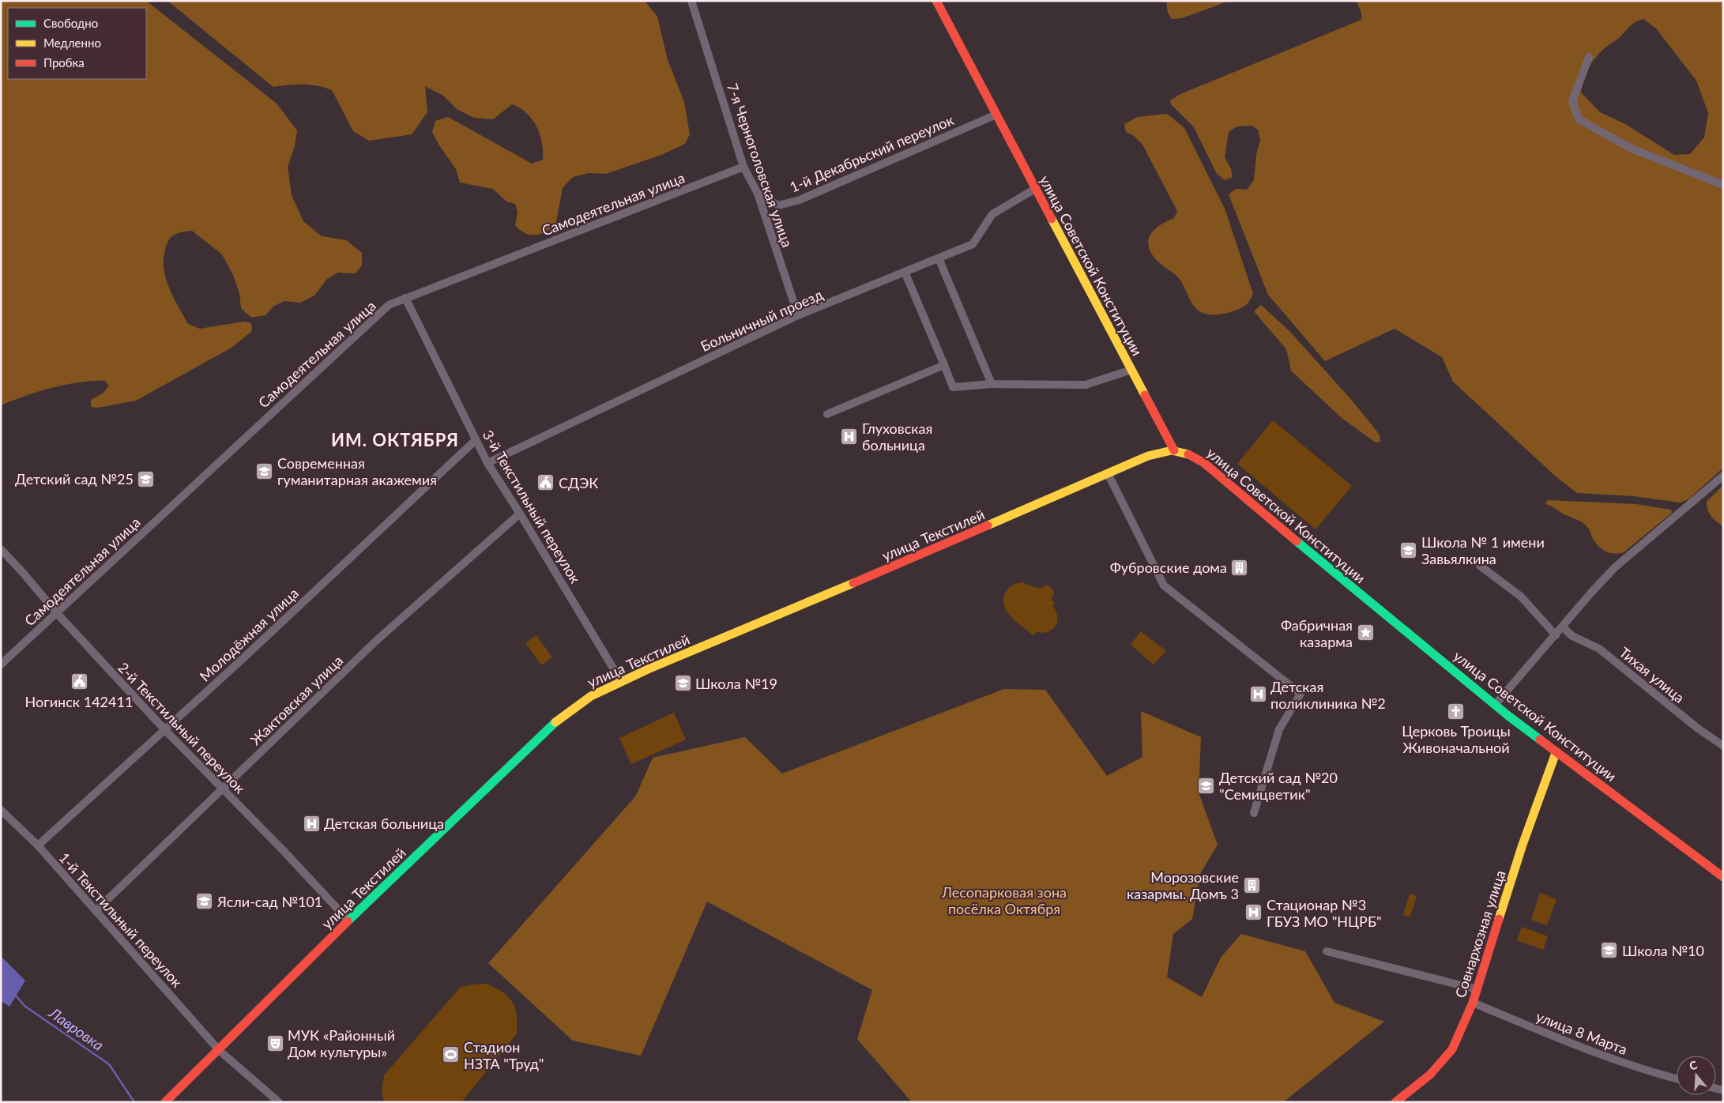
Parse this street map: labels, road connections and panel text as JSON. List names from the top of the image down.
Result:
{
  "streets": {
    "street": [
      "1-й Декабрьский переулок",
      "7-я Черноголовская улица",
      "Самодеятельная улица",
      "улица Советской Конституции",
      "Больничный проезд",
      "3-й Текстильный переулок",
      "улица Текстилей",
      "Молодёжная улица",
      "Тихая улица",
      "Жактовская улица",
      "2-й Текстильный переулок",
      "1-й Текстильный переулок",
      "Совнархозная улица",
      "улица 8 Марта"
    ]
  },
  "crossings": [
    ["1-й Декабрьский переулок", "7-я Черноголовская улица"],
    ["1-й Декабрьский переулок", "улица Советской Конституции"],
    ["7-я Черноголовская улица", "Самодеятельная улица"],
    ["7-я Черноголовская улица", "Больничный проезд"],
    ["Самодеятельная улица", "3-й Текстильный переулок"],
    ["Самодеятельная улица", "2-й Текстильный переулок"],
    ["улица Советской Конституции", "Больничный проезд"],
    ["улица Советской Конституции", "улица Текстилей"],
    ["улица Советской Конституции", "Совнархозная улица"],
    ["Больничный проезд", "3-й Текстильный переулок"],
    ["3-й Текстильный переулок", "улица Текстилей"],
    ["3-й Текстильный переулок", "Молодёжная улица"],
    ["3-й Текстильный переулок", "Жактовская улица"],
    ["улица Текстилей", "2-й Текстильный переулок"],
    ["улица Текстилей", "1-й Текстильный переулок"],
    ["Молодёжная улица", "2-й Текстильный переулок"],
    ["Молодёжная улица", "1-й Текстильный переулок"],
    ["Жактовская улица", "2-й Текстильный переулок"],
    ["Жактовская улица", "1-й Текстильный переулок"],
    ["Совнархозная улица", "улица 8 Марта"]
  ],
  "districts": ["ИМ. ОКТЯБРЯ"],
  "water": ["Лавровка"],
  "parks": ["Лесопарковая зона посёлка Октября"],
  "places": {
    "hospital": [
      "Глуховская больница",
      "Детская поликлиника №2",
      "Детская больница",
      "Стационар №3 ГБУЗ МО \"НЦРБ\""
    ],
    "school or university": [
      "Современная гуманитарная акажемия",
      "Детский сад №25",
      "Школа № 1 имени Завьялкина",
      "Школа №19",
      "Детский сад №20 \"Семицветик\"",
      "Ясли-сад №101",
      "Школа №10"
    ],
    "public building": ["СДЭК", "Ногинск 142411"],
    "building": ["Фубровские дома", "Морозовские казармы. Домъ 3"],
    "place": ["Фабричная казарма"],
    "church": ["Церковь Троицы Живоначальной"],
    "theatre": ["МУК «Районный Дом культуры»"],
    "sports": ["Стадион НЗТА \"Труд\""]
  },
  "legend": ["Свободно", "Медленно", "Пробка"],
  "north": "top"
}
